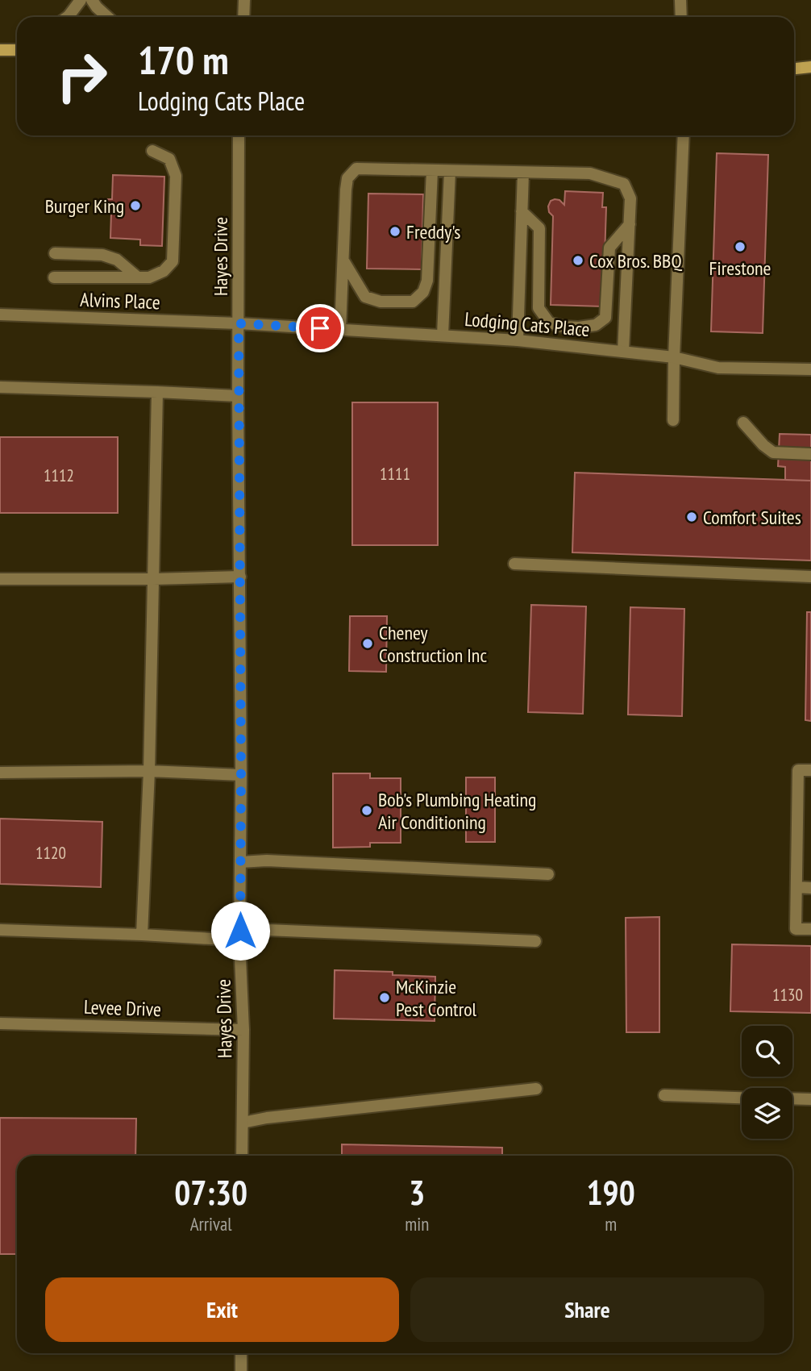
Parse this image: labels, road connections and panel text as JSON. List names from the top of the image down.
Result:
{
  "streets": {
    "street": [
      "Hayes Drive",
      "Alvins Place",
      "Lodging Cats Place",
      "Levee Drive"
    ]
  },
  "crossings": [
    ["Hayes Drive", "Alvins Place"],
    ["Hayes Drive", "Lodging Cats Place"],
    ["Hayes Drive", "Levee Drive"],
    ["Alvins Place", "Lodging Cats Place"]
  ],
  "places": [
    "Burger King",
    "Freddy's",
    "Firestone",
    "Cox Bros. BBQ",
    "Comfort Suites",
    "Cheney Construction Inc",
    "Bob's Plumbing Heating Air Conditioning",
    "McKinzie Pest Control"
  ],
  "house_numbers": [
    "1111",
    "1112",
    "1120",
    "1130"
  ],
  "page": {
    "turn": ["170 m", "Lodging Cats Place"],
    "eta": [
      "07:30",
      "Arrival",
      "3",
      "min",
      "190",
      "m"
    ],
    "buttons": ["Exit", "Share"]
  }
}
